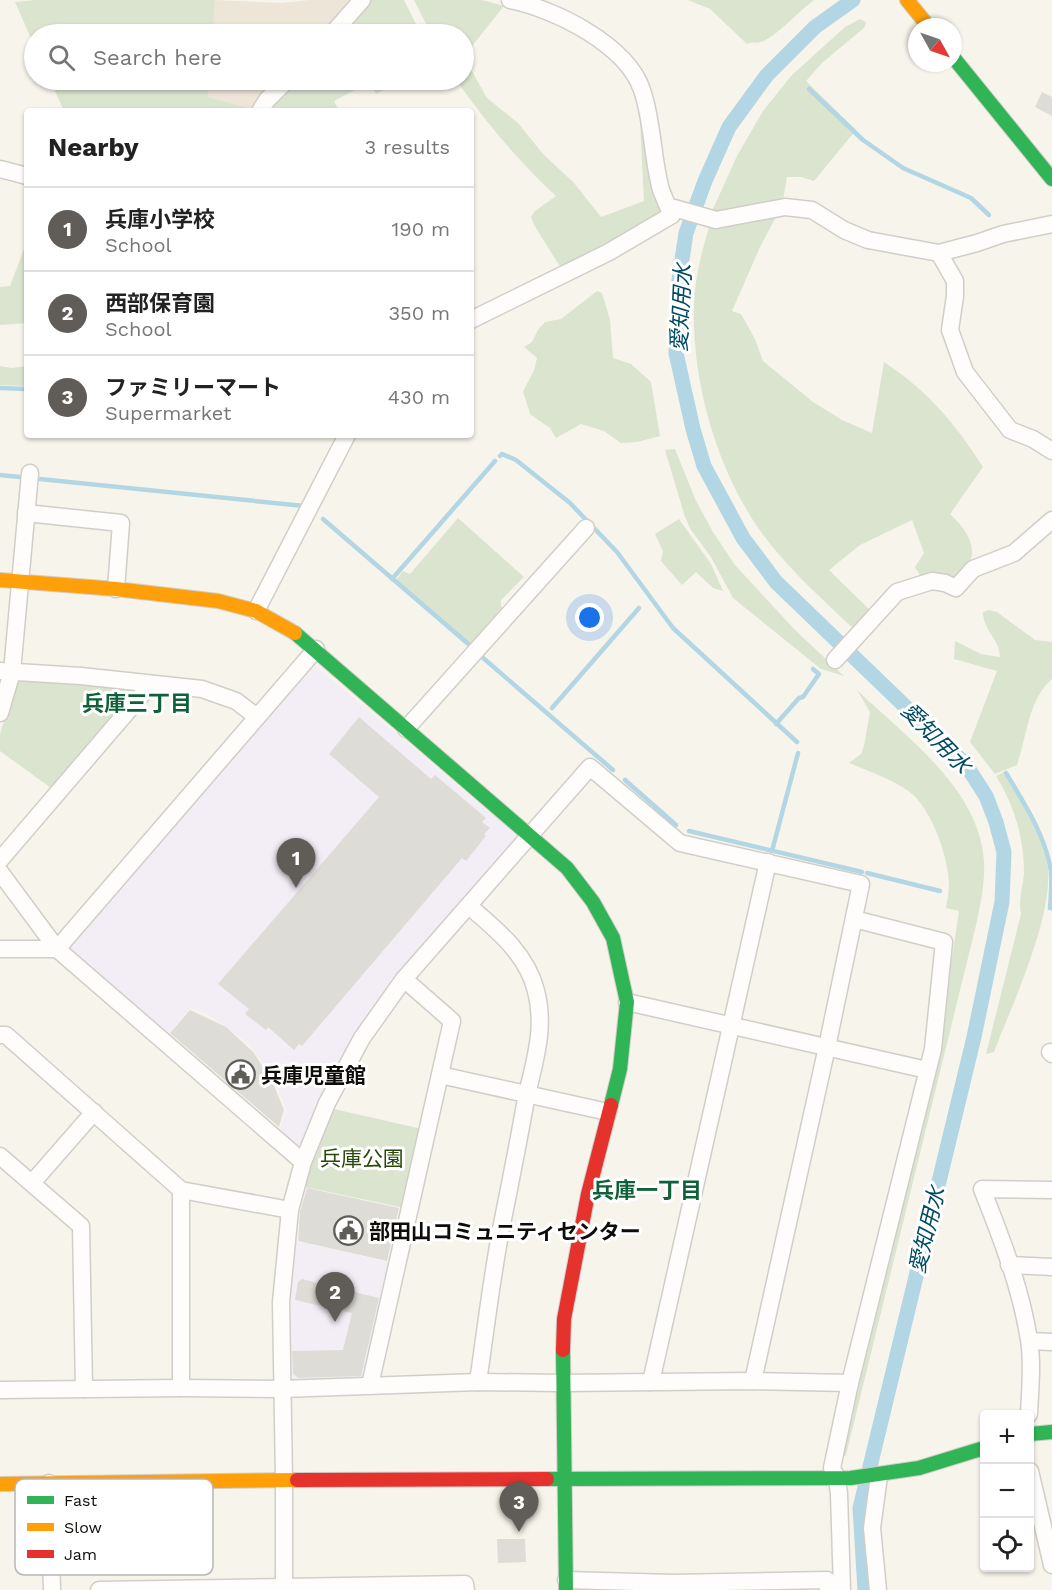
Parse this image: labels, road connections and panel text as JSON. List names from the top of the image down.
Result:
{
  "districts": ["兵庫三丁目", "兵庫一丁目"],
  "water": ["愛知用水"],
  "parks": ["兵庫公園"],
  "places": {
    "public building": ["兵庫児童館", "部田山コミュニティセンター"]
  },
  "legend": ["Fast", "Slow", "Jam"],
  "north": "bottom right",
  "page": {
    "search": "Search here",
    "heading": ["Nearby", "3 results"],
    "list": [
      {
        "mark": "1",
        "name": "兵庫小学校",
        "note": "School",
        "value": "190 m"
      },
      {
        "mark": "2",
        "name": "西部保育園",
        "note": "School",
        "value": "350 m"
      },
      {
        "mark": "3",
        "name": "ファミリーマート",
        "note": "Supermarket",
        "value": "430 m"
      }
    ],
    "pins": ["1", "2", "3"],
    "map_buttons": ["+", "−"]
  }
}
